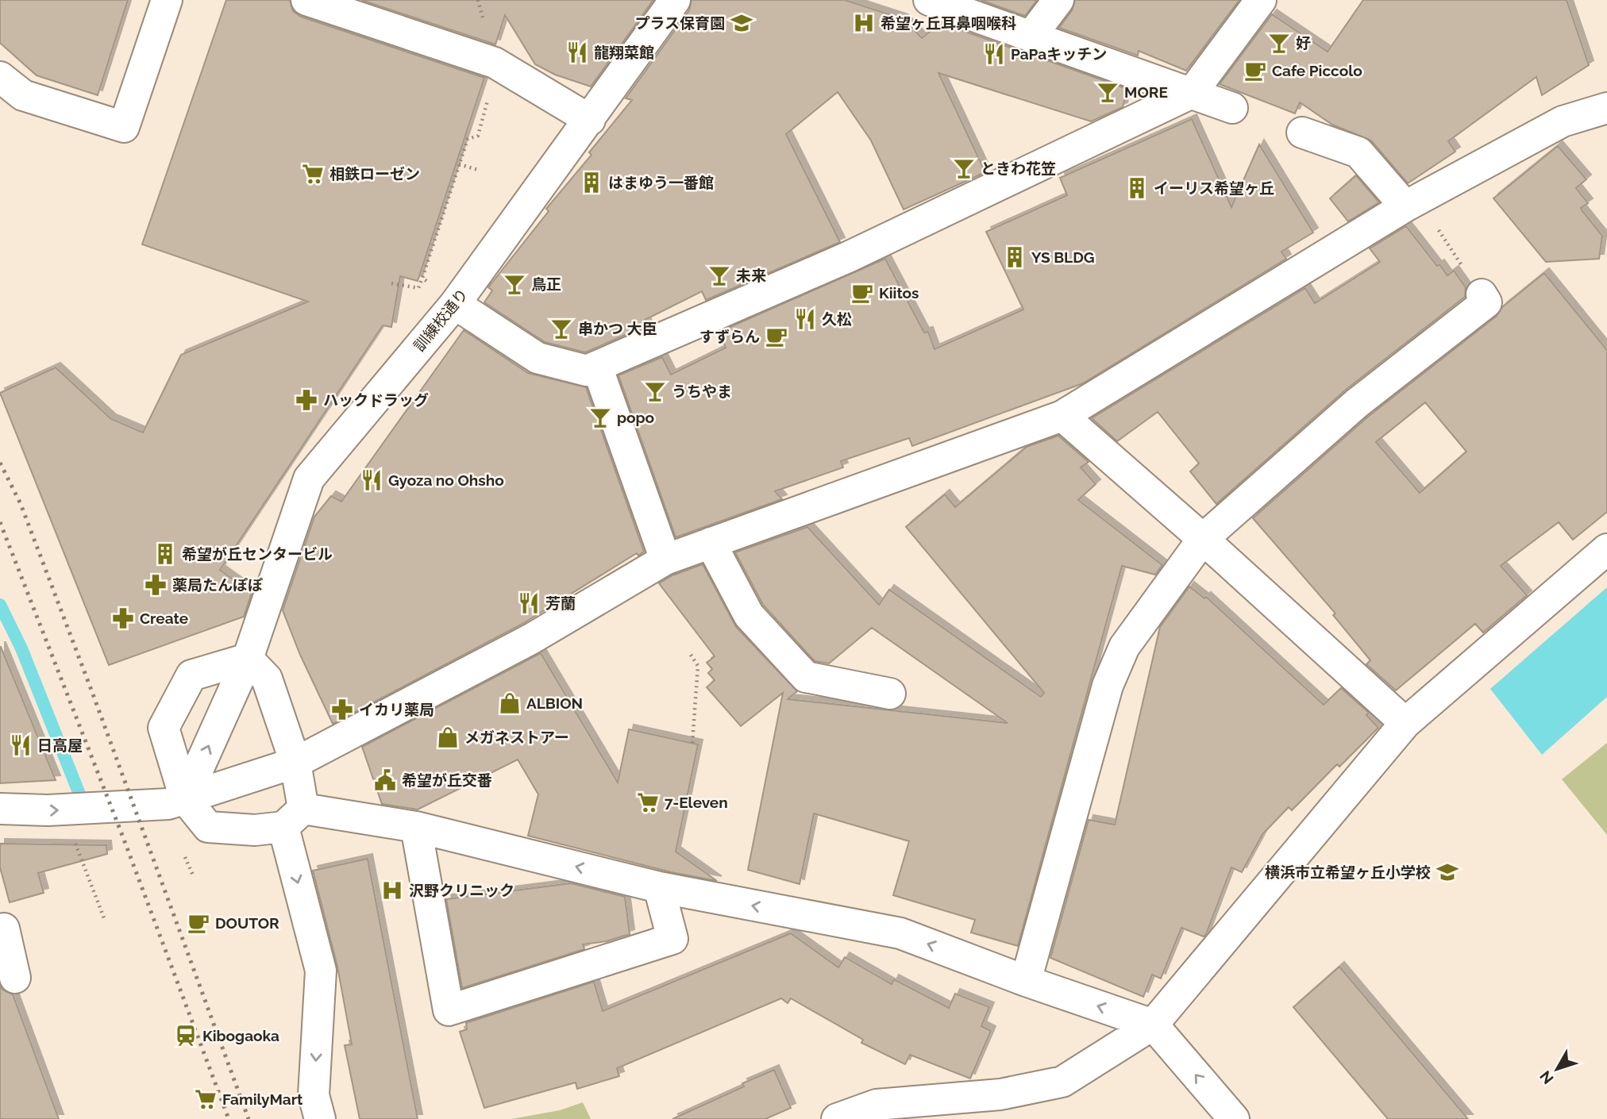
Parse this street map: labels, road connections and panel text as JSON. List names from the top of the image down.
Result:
{
  "streets": {
    "street": ["訓練校通り"]
  },
  "places": {
    "school or university": ["プラス保育園", "横浜市立希望ヶ丘小学校"],
    "hospital": ["希望ヶ丘耳鼻咽喉科", "沢野クリニック"],
    "bar": [
      "好",
      "MORE",
      "ときわ花笠",
      "未来",
      "鳥正",
      "串かつ 大臣",
      "うちやま",
      "popo"
    ],
    "restaurant": [
      "龍翔菜館",
      "PaPaキッチン",
      "久松",
      "Gyoza no Ohsho",
      "芳蘭",
      "日高屋"
    ],
    "cafe": [
      "Cafe Piccolo",
      "Kiitos",
      "すずらん",
      "DOUTOR"
    ],
    "supermarket": ["相鉄ローゼン", "7-Eleven", "FamilyMart"],
    "building": [
      "はまゆう一番館",
      "イーリス希望ヶ丘",
      "YS BLDG",
      "希望が丘センタービル"
    ],
    "pharmacy": [
      "ハックドラッグ",
      "薬局たんぽぽ",
      "Create",
      "イカリ薬局"
    ],
    "shop": ["ALBION", "メガネストアー"],
    "public building": ["希望が丘交番"],
    "station": ["Kibogaoka"]
  },
  "north": "bottom left"
}
